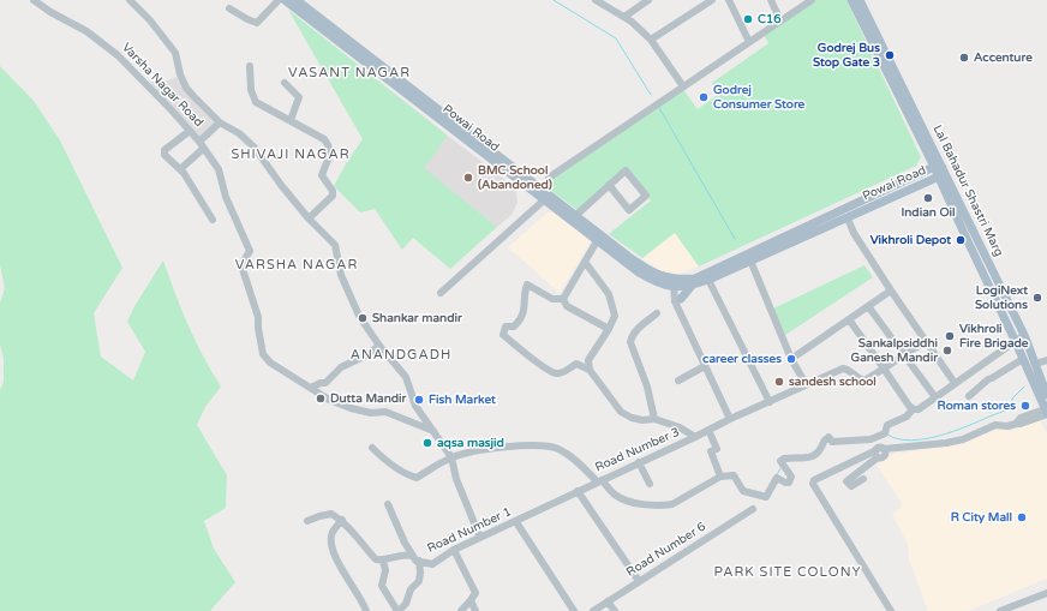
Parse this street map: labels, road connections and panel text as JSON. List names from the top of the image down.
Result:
{
  "streets": {
    "main road": ["Powai Road", "Lal Bahadur Shastri Marg"],
    "street": [
      "Varsha Nagar Road",
      "Road Number 3",
      "Road Number 1",
      "Road Number 6"
    ]
  },
  "crossings": [
    ["Powai Road", "Lal Bahadur Shastri Marg"],
    ["Road Number 3", "Road Number 1"]
  ],
  "districts": [
    "VASANT NAGAR",
    "SHIVAJI NAGAR",
    "VARSHA NAGAR",
    "ANANDGADH",
    "PARK SITE COLONY"
  ],
  "places": [
    "C16",
    "Godrej Bus Stop Gate 3",
    "Accenture",
    "Godrej Consumer Store",
    "BMC School (Abandoned)",
    "Indian Oil",
    "Vikhroli Depot",
    "LogiNext Solutions",
    "Shankar mandir",
    "Vikhroli Fire Brigade",
    "Sankalpsiddhi Ganesh Mandir",
    "career classes",
    "sandesh school",
    "Dutta Mandir",
    "Fish Market",
    "Roman stores",
    "aqsa masjid",
    "R City Mall"
  ]
}
